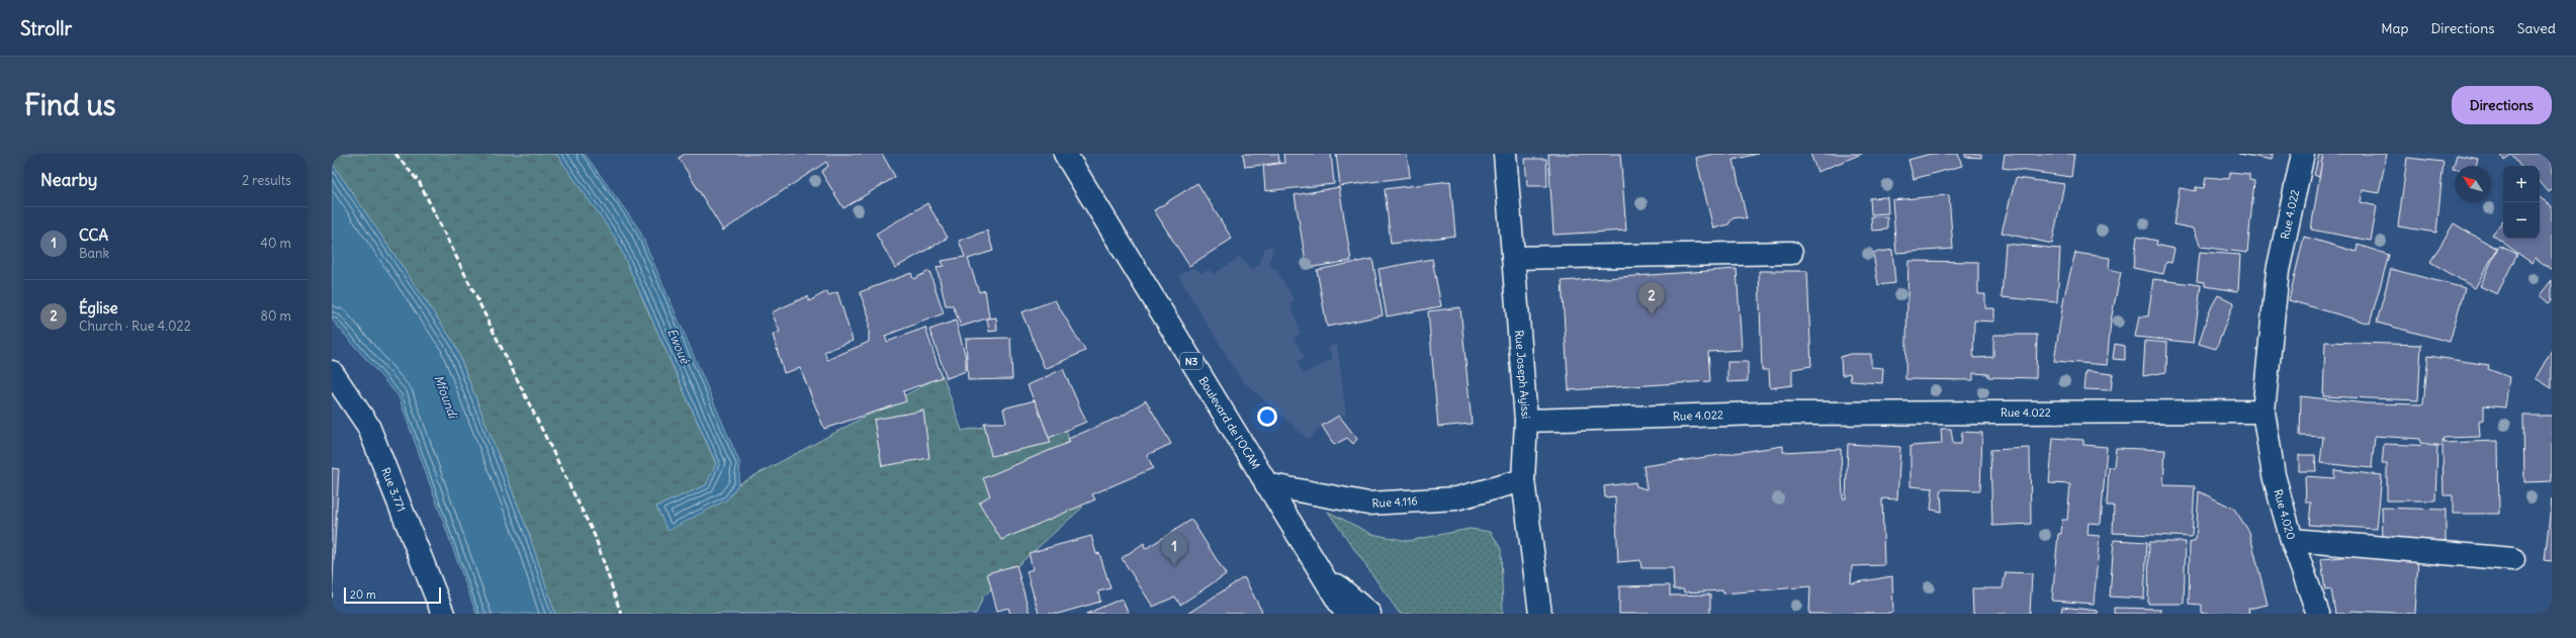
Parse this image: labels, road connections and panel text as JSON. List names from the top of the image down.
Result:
{
  "streets": {
    "main road": [
      "Rue 4.022",
      "N3",
      "Rue Joseph Ayissi",
      "Boulevard de l'OCAM",
      "Rue 3.771",
      "Rue 4.116",
      "Rue 4.020"
    ]
  },
  "crossings": [
    ["Rue 4.022", "Rue Joseph Ayissi"],
    ["Rue 4.022", "Rue 4.020"],
    ["Rue Joseph Ayissi", "Rue 4.116"],
    ["Boulevard de l'OCAM", "Rue 4.116"]
  ],
  "water": ["Ewoué", "Mfoundi"],
  "scale_bar": "20 m",
  "north": "top left",
  "page": {
    "header": "Strollr",
    "nav": ["Map", "Directions", "Saved"],
    "buttons": "Directions",
    "title": "Find us",
    "heading": ["Nearby", "2 results"],
    "map_buttons": ["+", "−"],
    "list": [
      {
        "mark": "1",
        "name": "CCA",
        "note": "Bank",
        "value": "40 m"
      },
      {
        "mark": "2",
        "name": "Église",
        "note": "Church · Rue 4.022",
        "value": "80 m"
      }
    ],
    "pins": ["2", "1"],
    "scale": "20 m"
  }
}
